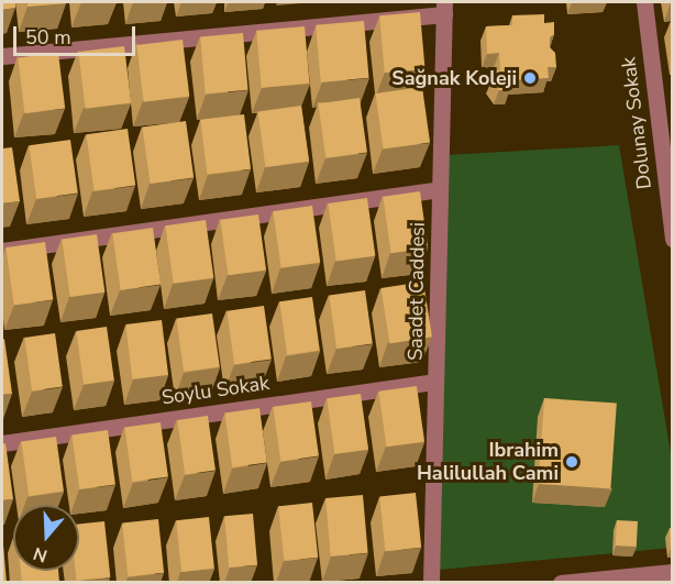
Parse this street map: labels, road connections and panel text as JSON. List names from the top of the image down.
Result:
{
  "streets": {
    "street": ["Dolunay Sokak", "Saadet Caddesi", "Soylu Sokak"]
  },
  "crossings": [
    ["Saadet Caddesi", "Soylu Sokak"]
  ],
  "places": ["Sağnak Koleji", "Ibrahim Halilullah Cami"],
  "scale_bar": "50 m",
  "north": "bottom"
}
